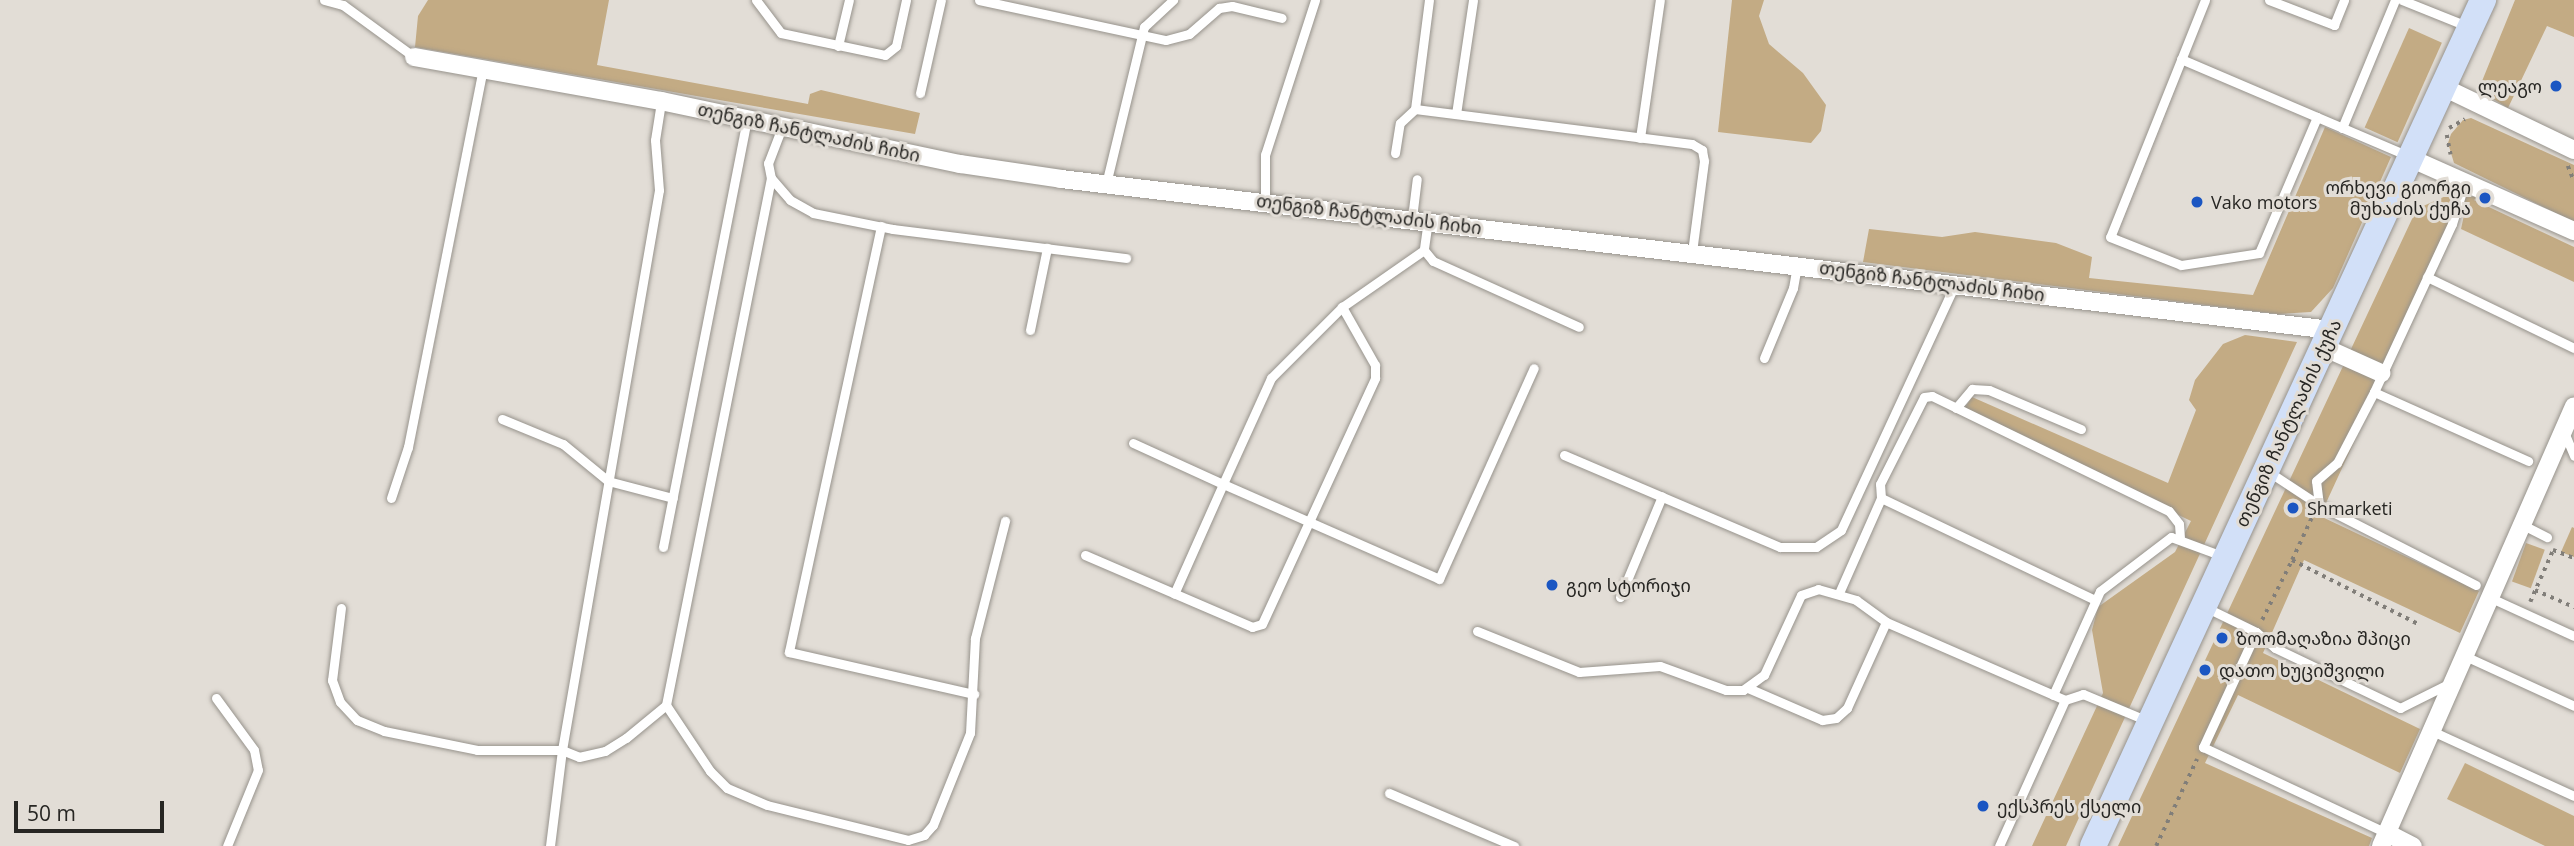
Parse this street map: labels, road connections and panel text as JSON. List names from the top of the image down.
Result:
{
  "streets": {
    "street": ["თენგიზ ჩანტლაძის ჩიხი", "თენგიზ ჩანტლაძის ქუჩა"]
  },
  "crossings": [
    ["თენგიზ ჩანტლაძის ჩიხი", "თენგიზ ჩანტლაძის ქუჩა"]
  ],
  "places": [
    "ლეაგო",
    "ორხევი გიორგი მუხაძის ქუჩა",
    "Vako motors",
    "Shmarketi",
    "გეო სტორიჯი",
    "ზოომაღაზია შპიცი",
    "დათო ხუციშვილი",
    "ექსპრეს ქსელი"
  ],
  "scale_bar": "50 m"
}
